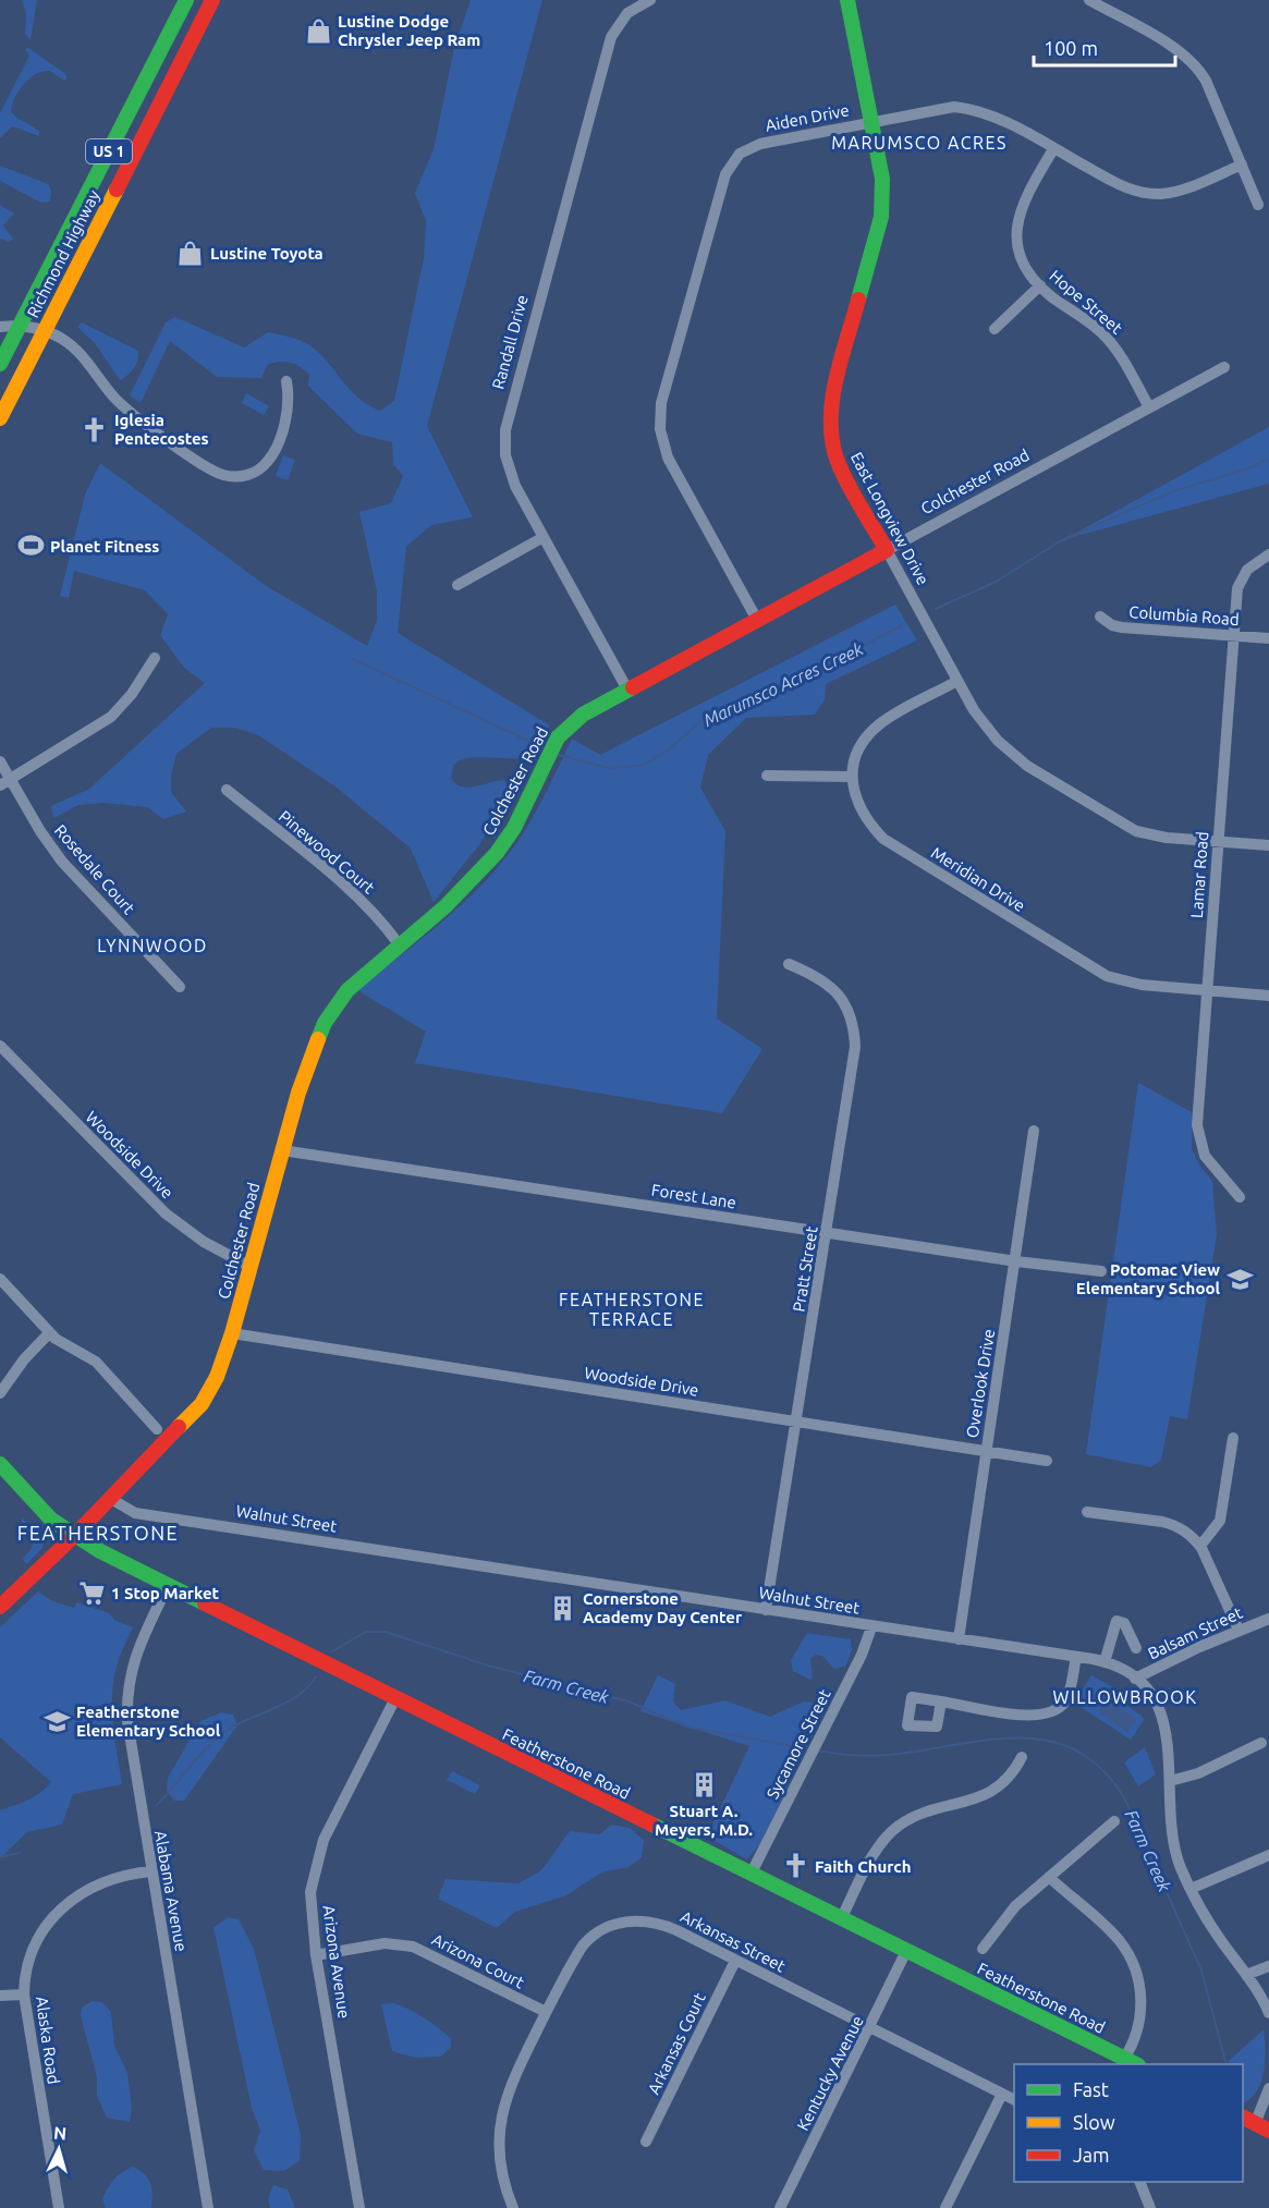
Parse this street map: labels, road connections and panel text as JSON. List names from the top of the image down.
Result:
{
  "streets": {
    "street": [
      "Aiden Drive",
      "US 1",
      "Richmond Highway",
      "Hope Street",
      "Randall Drive",
      "Colchester Road",
      "East Longview Drive",
      "Columbia Road",
      "Pinewood Court",
      "Rosedale Court",
      "Lamar Road",
      "Meridian Drive",
      "Woodside Drive",
      "Forest Lane",
      "Pratt Street",
      "Overlook Drive",
      "Walnut Street",
      "Balsam Street",
      "Sycamore Street",
      "Featherstone Road",
      "Alabama Avenue",
      "Arkansas Street",
      "Arizona Court",
      "Arizona Avenue",
      "Alaska Road",
      "Arkansas Court",
      "Kentucky Avenue"
    ]
  },
  "crossings": [
    ["Aiden Drive", "Hope Street"],
    ["Aiden Drive", "Colchester Road"],
    ["Aiden Drive", "East Longview Drive"],
    ["Hope Street", "Colchester Road"],
    ["Randall Drive", "Colchester Road"],
    ["Colchester Road", "East Longview Drive"],
    ["Colchester Road", "Pinewood Court"],
    ["Colchester Road", "Woodside Drive"],
    ["Colchester Road", "Forest Lane"],
    ["Colchester Road", "Walnut Street"],
    ["Colchester Road", "Featherstone Road"],
    ["East Longview Drive", "Lamar Road"],
    ["Columbia Road", "Lamar Road"],
    ["Lamar Road", "Meridian Drive"],
    ["Woodside Drive", "Pratt Street"],
    ["Woodside Drive", "Overlook Drive"],
    ["Forest Lane", "Pratt Street"],
    ["Forest Lane", "Overlook Drive"],
    ["Pratt Street", "Walnut Street"],
    ["Overlook Drive", "Walnut Street"],
    ["Walnut Street", "Balsam Street"],
    ["Walnut Street", "Sycamore Street"],
    ["Sycamore Street", "Featherstone Road"],
    ["Featherstone Road", "Alabama Avenue"],
    ["Featherstone Road", "Arizona Avenue"],
    ["Featherstone Road", "Kentucky Avenue"],
    ["Alabama Avenue", "Alaska Road"],
    ["Arkansas Street", "Arizona Court"],
    ["Arkansas Street", "Arkansas Court"],
    ["Arkansas Street", "Kentucky Avenue"],
    ["Arizona Court", "Arizona Avenue"]
  ],
  "districts": [
    "MARUMSCO ACRES",
    "LYNNWOOD",
    "FEATHERSTONE TERRACE",
    "FEATHERSTONE",
    "WILLOWBROOK"
  ],
  "water": ["Marumsco Acres Creek", "Farm Creek"],
  "places": {
    "shop": ["Lustine Dodge Chrysler Jeep Ram", "Lustine Toyota"],
    "church": ["Iglesia Pentecostes", "Faith Church"],
    "sports": ["Planet Fitness"],
    "school or university": ["Potomac View Elementary School", "Featherstone Elementary School"],
    "supermarket": ["1 Stop Market"],
    "building": ["Cornerstone Academy Day Center", "Stuart A. Meyers, M.D."]
  },
  "legend": ["Fast", "Slow", "Jam"],
  "scale_bar": "100 m",
  "north": "top"
}
